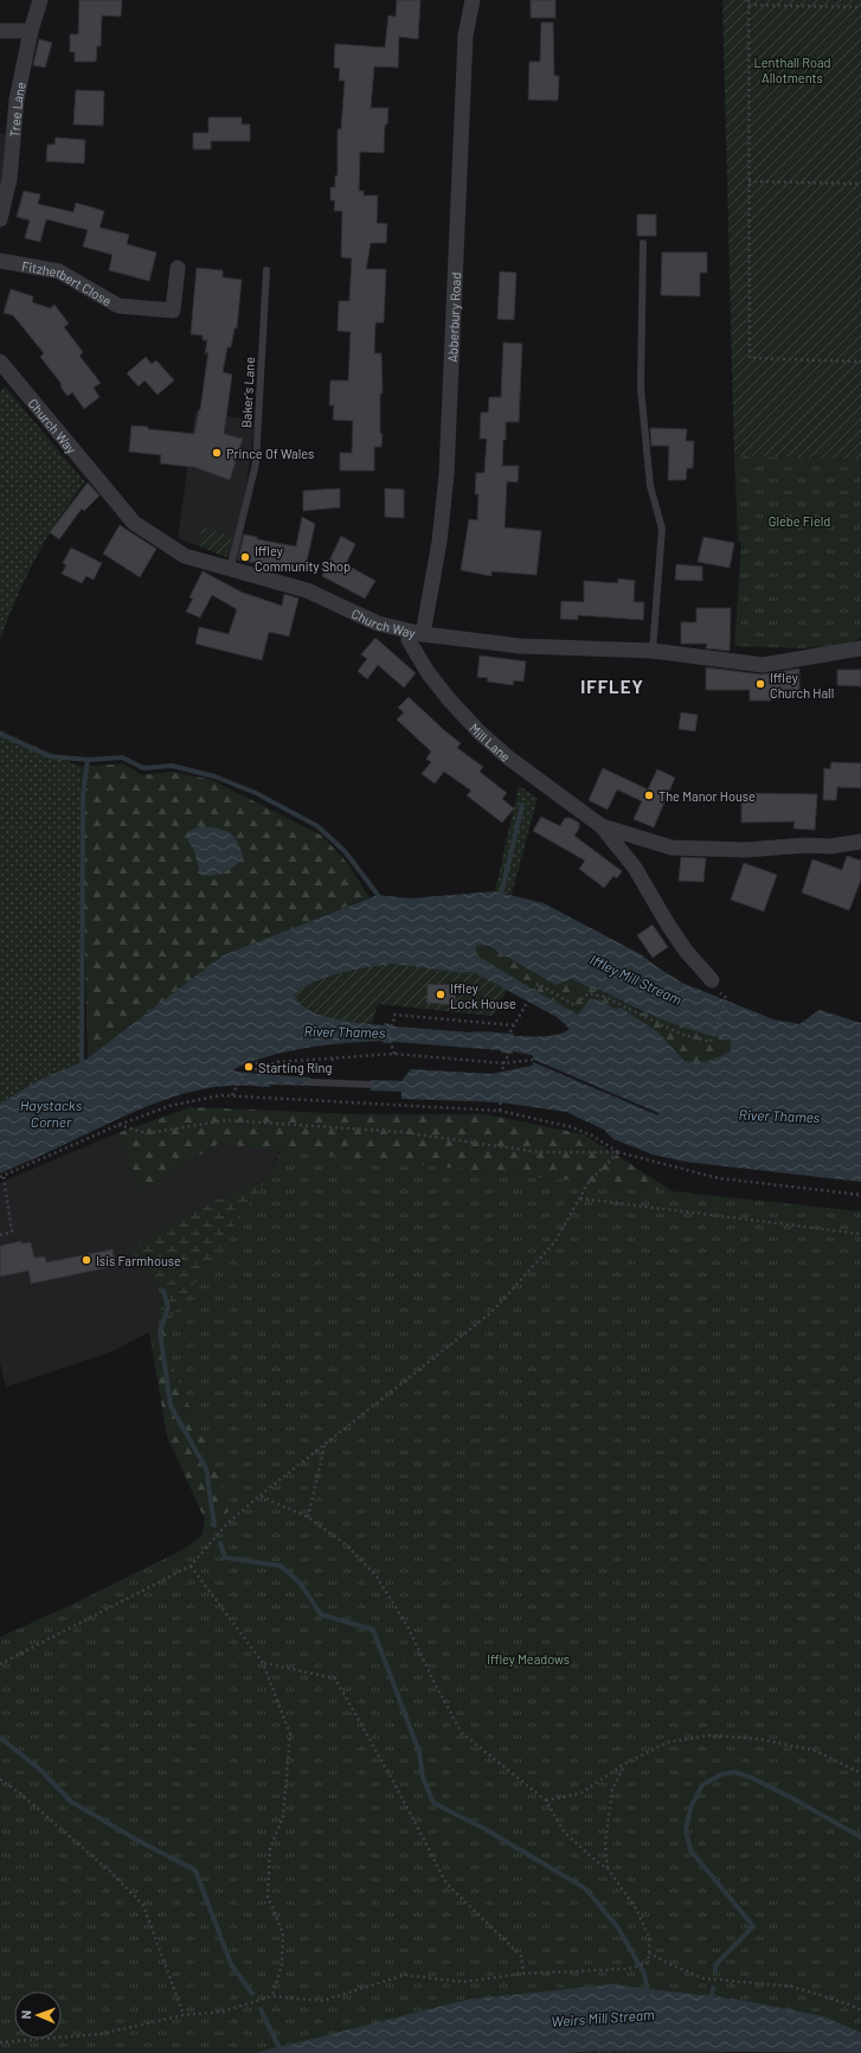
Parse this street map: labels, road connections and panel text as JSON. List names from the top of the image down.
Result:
{
  "streets": {
    "street": [
      "Tree Lane",
      "Fitzherbert Close",
      "Abberbury Road",
      "Church Way",
      "Mill Lane"
    ],
    "lane": ["Baker's Lane"]
  },
  "crossings": [
    ["Abberbury Road", "Church Way"],
    ["Abberbury Road", "Mill Lane"],
    ["Baker's Lane", "Church Way"],
    ["Church Way", "Mill Lane"]
  ],
  "districts": ["IFFLEY"],
  "water": [
    "Iffley Mill Stream",
    "River Thames",
    "Haystacks Corner",
    "Weirs Mill Stream"
  ],
  "parks": ["Lenthall Road Allotments", "Glebe Field", "Iffley Meadows"],
  "places": [
    "Prince Of Wales",
    "Iffley Community Shop",
    "Iffley Church Hall",
    "The Manor House",
    "Iffley Lock House",
    "Starting Ring",
    "Isis Farmhouse"
  ],
  "north": "left"
}
